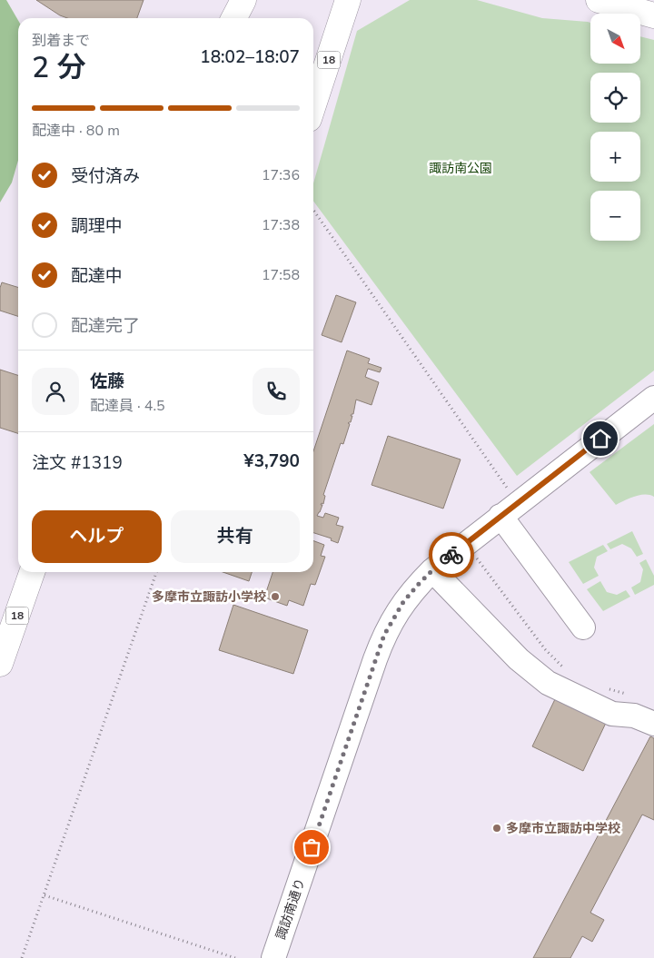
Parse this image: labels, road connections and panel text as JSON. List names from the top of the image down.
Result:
{
  "streets": {
    "main road": ["18"],
    "street": ["諏訪南通り"]
  },
  "parks": ["諏訪南公園"],
  "places": ["多摩市立諏訪小学校", "多摩市立諏訪中学校"],
  "north": "bottom right",
  "page": {
    "map_buttons": ["+", "−"],
    "heading": ["2 分", "到着まで", "18:02–18:07"],
    "panel": [
      "佐藤",
      "配達員 · 4.5",
      "注文 #1319",
      "¥3,790"
    ],
    "bar": "配達中 · 80 m",
    "list": [
      ["受付済み", "17:36"],
      ["調理中", "17:38"],
      ["配達中", "17:58"],
      "配達完了"
    ],
    "buttons": ["ヘルプ", "共有"]
  }
}
